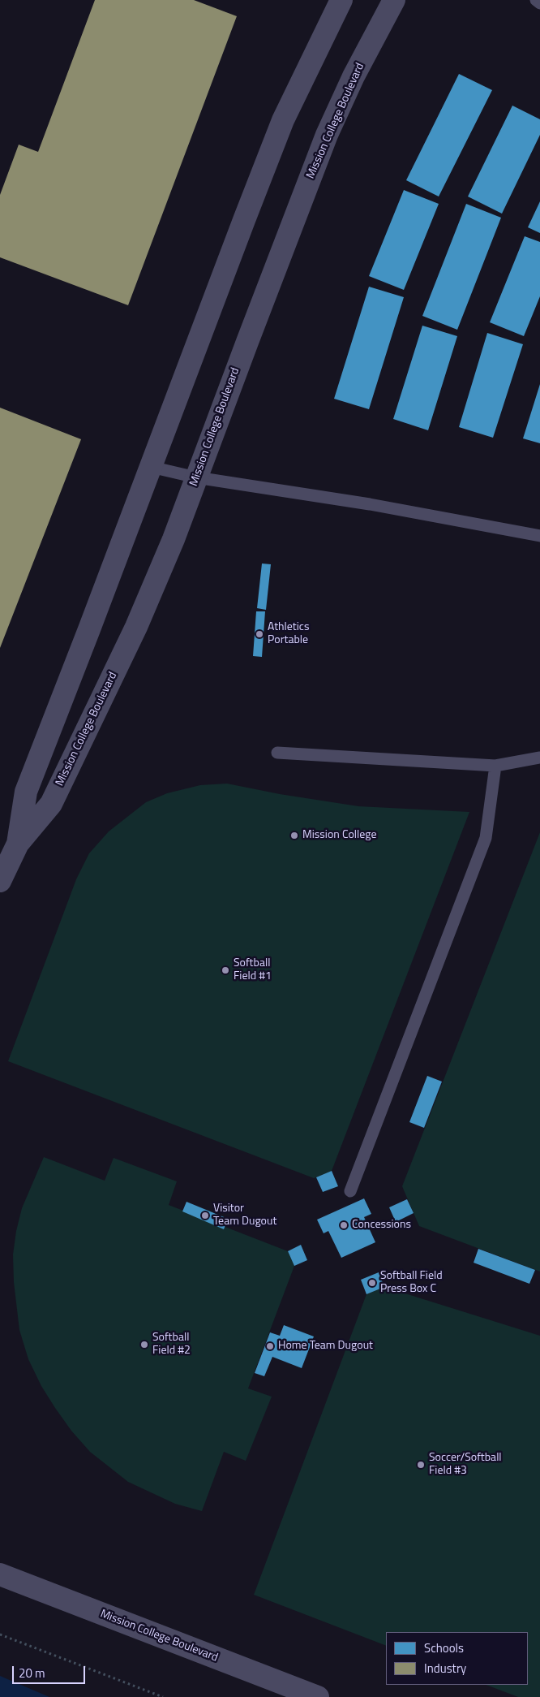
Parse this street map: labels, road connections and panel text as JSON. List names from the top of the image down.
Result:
{
  "streets": {
    "street": ["Mission College Boulevard"]
  },
  "places": [
    "Athletics Portable",
    "Mission College",
    "Softball Field #1",
    "Visitor Team Dugout",
    "Concessions",
    "Softball Field Press Box C",
    "Softball Field #2",
    "Home Team Dugout",
    "Soccer/Softball Field #3"
  ],
  "legend": ["Schools", "Industry"],
  "scale_bar": "20 m"
}
